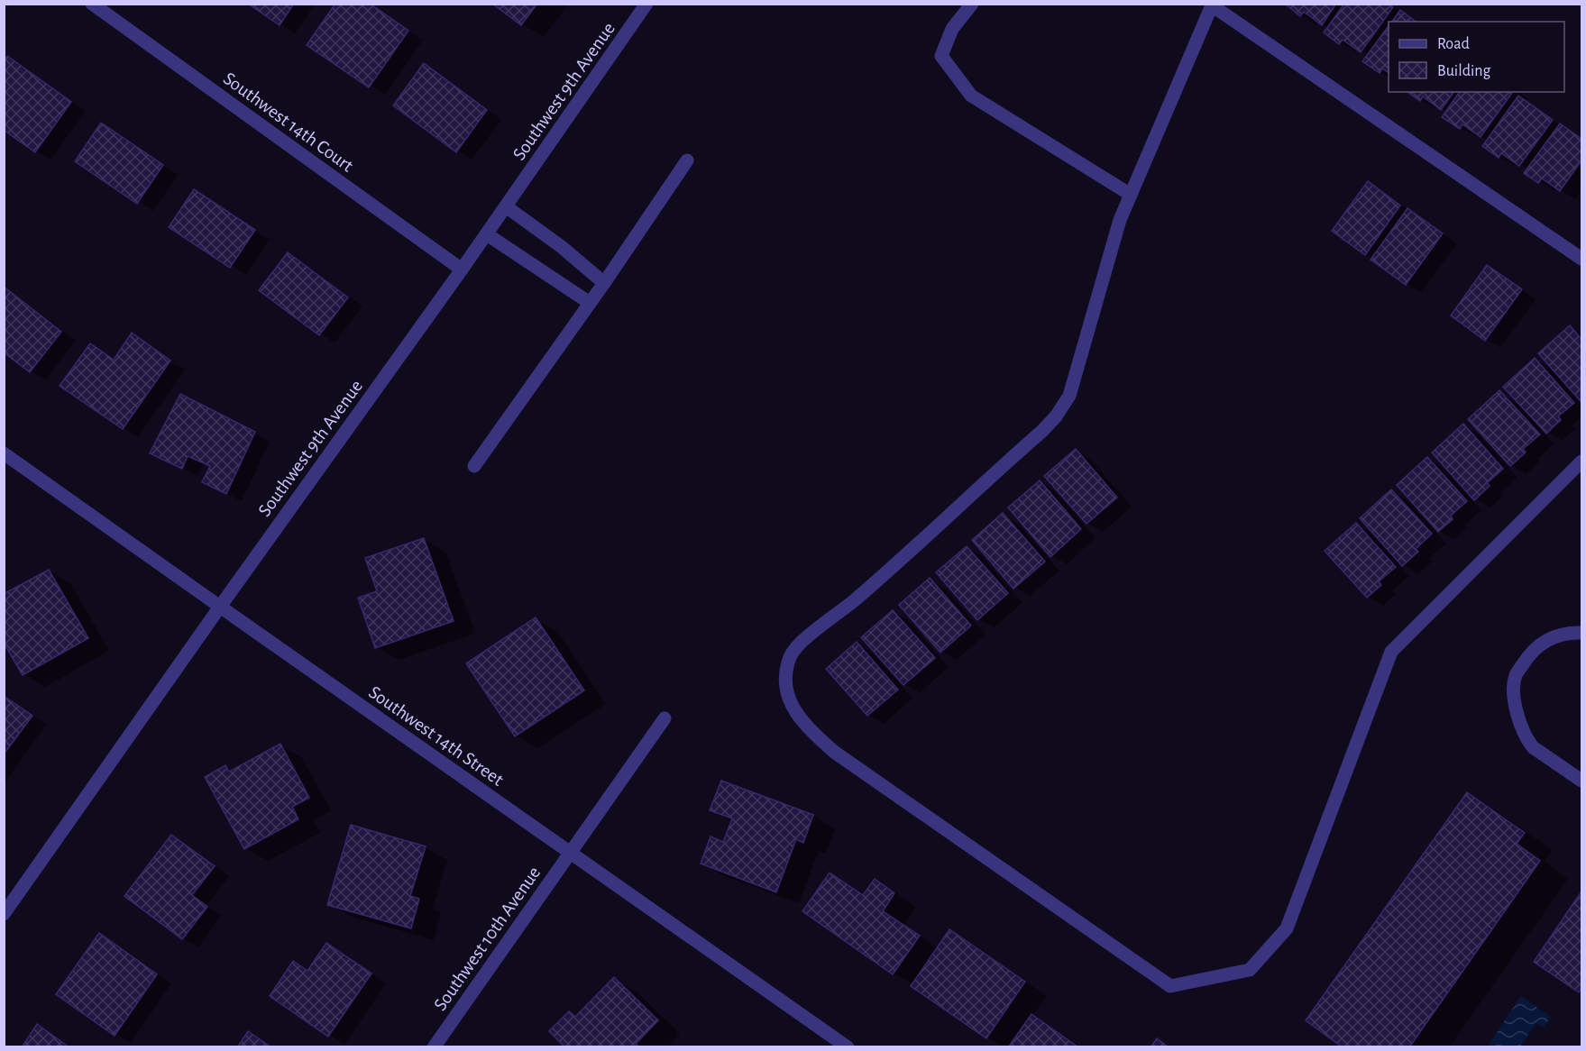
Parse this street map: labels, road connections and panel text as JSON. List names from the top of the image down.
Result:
{
  "streets": {
    "street": [
      "Southwest 9th Avenue",
      "Southwest 14th Court",
      "Southwest 14th Street",
      "Southwest 10th Avenue"
    ]
  },
  "crossings": [
    ["Southwest 9th Avenue", "Southwest 14th Court"],
    ["Southwest 9th Avenue", "Southwest 14th Street"],
    ["Southwest 14th Street", "Southwest 10th Avenue"]
  ],
  "legend": ["Road", "Building"]
}
